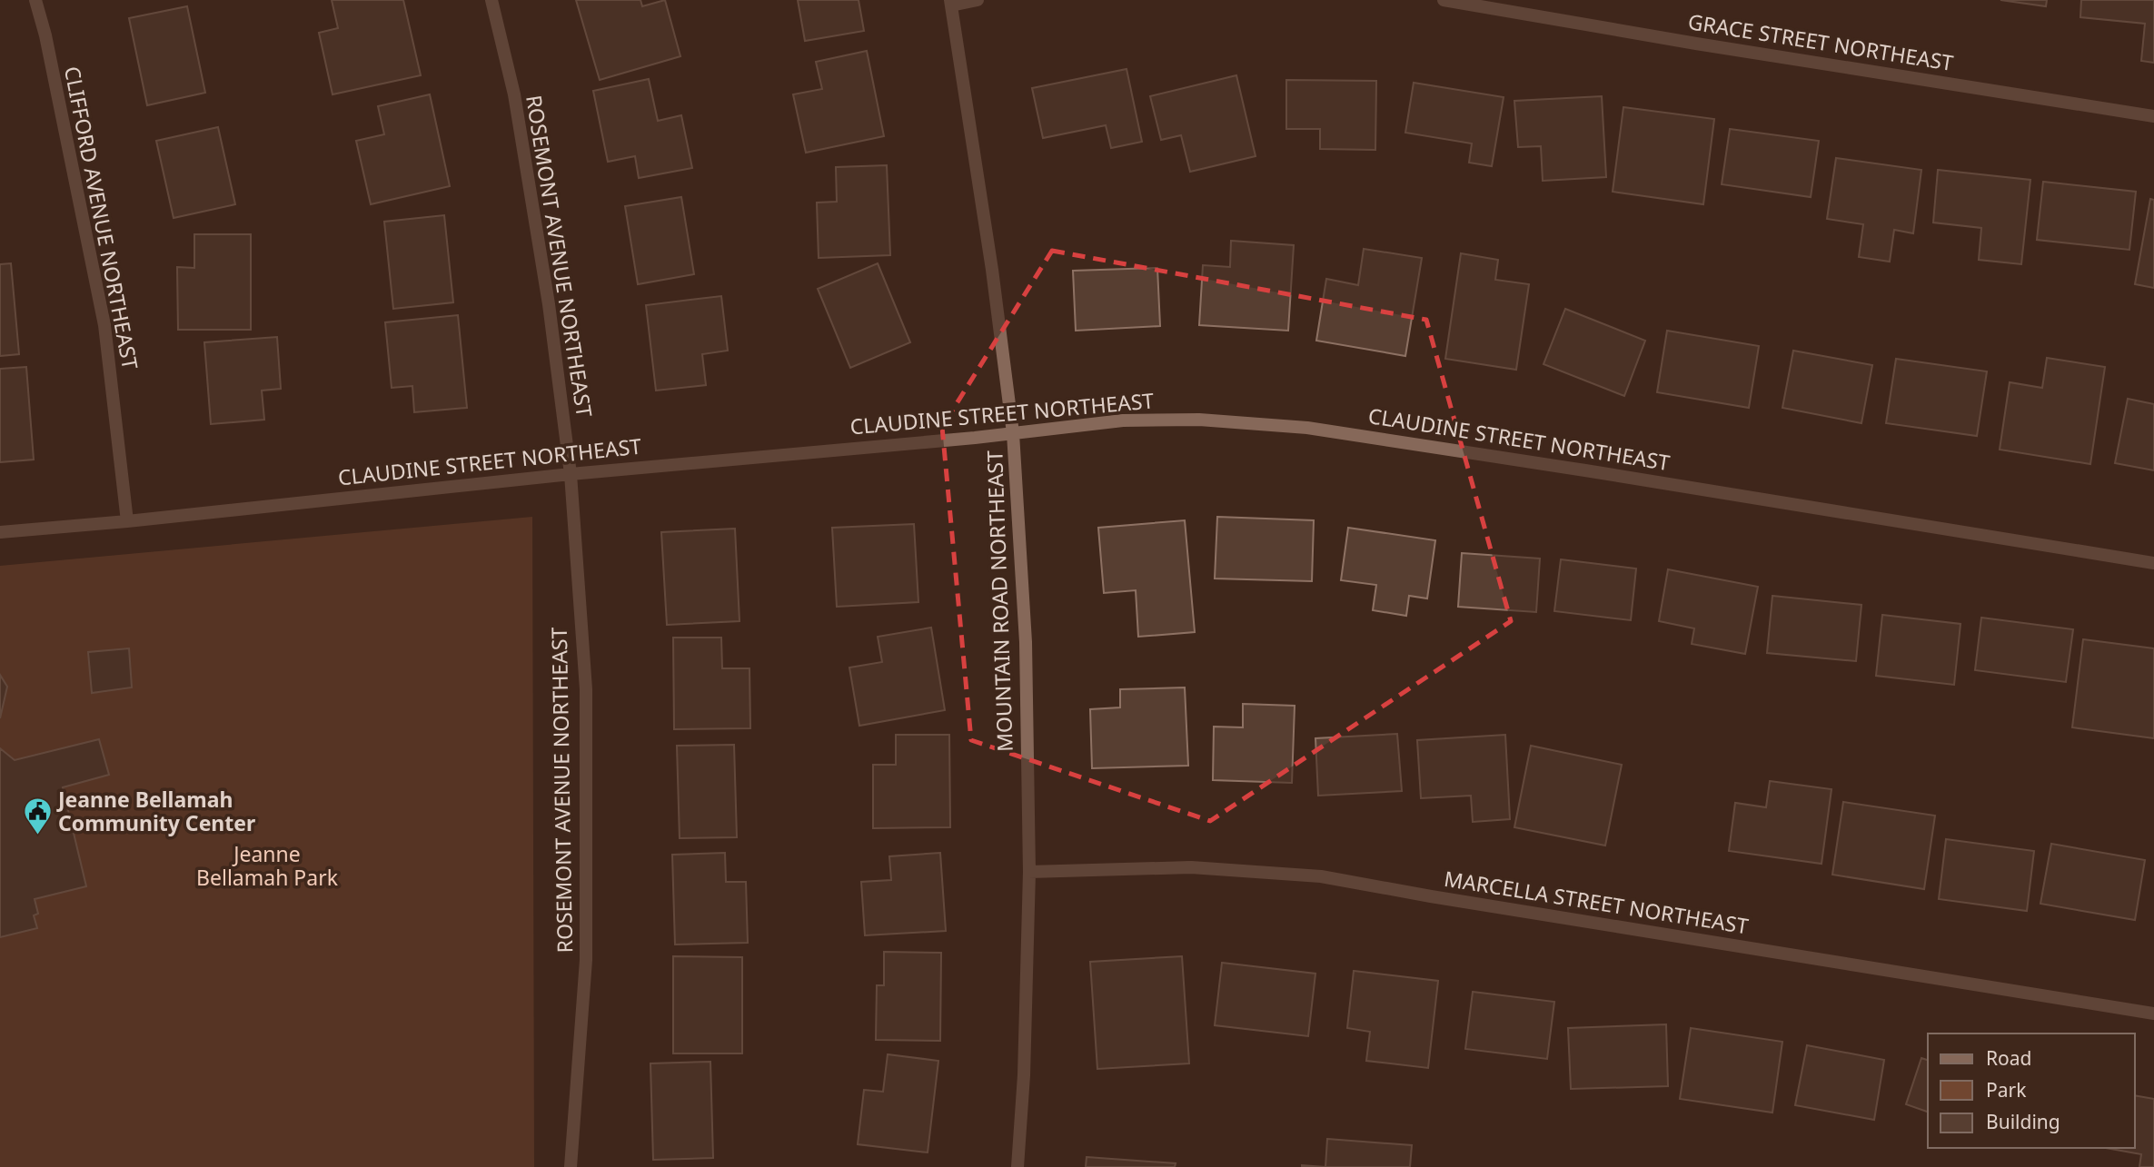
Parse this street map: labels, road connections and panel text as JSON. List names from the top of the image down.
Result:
{
  "streets": {
    "street": [
      "GRACE STREET NORTHEAST",
      "CLIFFORD AVENUE NORTHEAST",
      "ROSEMONT AVENUE NORTHEAST",
      "CLAUDINE STREET NORTHEAST",
      "MOUNTAIN ROAD NORTHEAST",
      "MARCELLA STREET NORTHEAST"
    ]
  },
  "crossings": [
    ["CLIFFORD AVENUE NORTHEAST", "CLAUDINE STREET NORTHEAST"],
    ["ROSEMONT AVENUE NORTHEAST", "CLAUDINE STREET NORTHEAST"],
    ["CLAUDINE STREET NORTHEAST", "MOUNTAIN ROAD NORTHEAST"],
    ["MOUNTAIN ROAD NORTHEAST", "MARCELLA STREET NORTHEAST"]
  ],
  "parks": ["Jeanne Bellamah Park"],
  "places": {
    "public building": ["Jeanne Bellamah Community Center"]
  },
  "legend": ["Road", "Park", "Building"]
}
